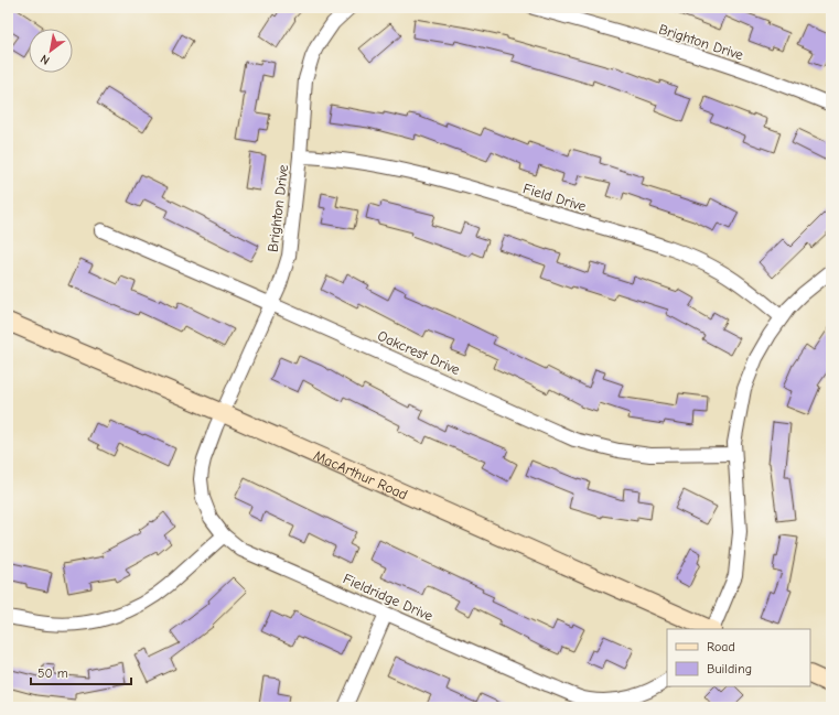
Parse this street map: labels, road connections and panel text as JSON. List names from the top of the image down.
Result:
{
  "streets": {
    "street": [
      "Brighton Drive",
      "Field Drive",
      "Oakcrest Drive",
      "MacArthur Road",
      "Fieldridge Drive"
    ]
  },
  "crossings": [
    ["Brighton Drive", "Field Drive"],
    ["Brighton Drive", "Oakcrest Drive"],
    ["Brighton Drive", "MacArthur Road"],
    ["Brighton Drive", "Fieldridge Drive"],
    ["MacArthur Road", "Fieldridge Drive"]
  ],
  "legend": ["Road", "Building"],
  "scale_bar": "50 m",
  "north": "bottom left"
}
